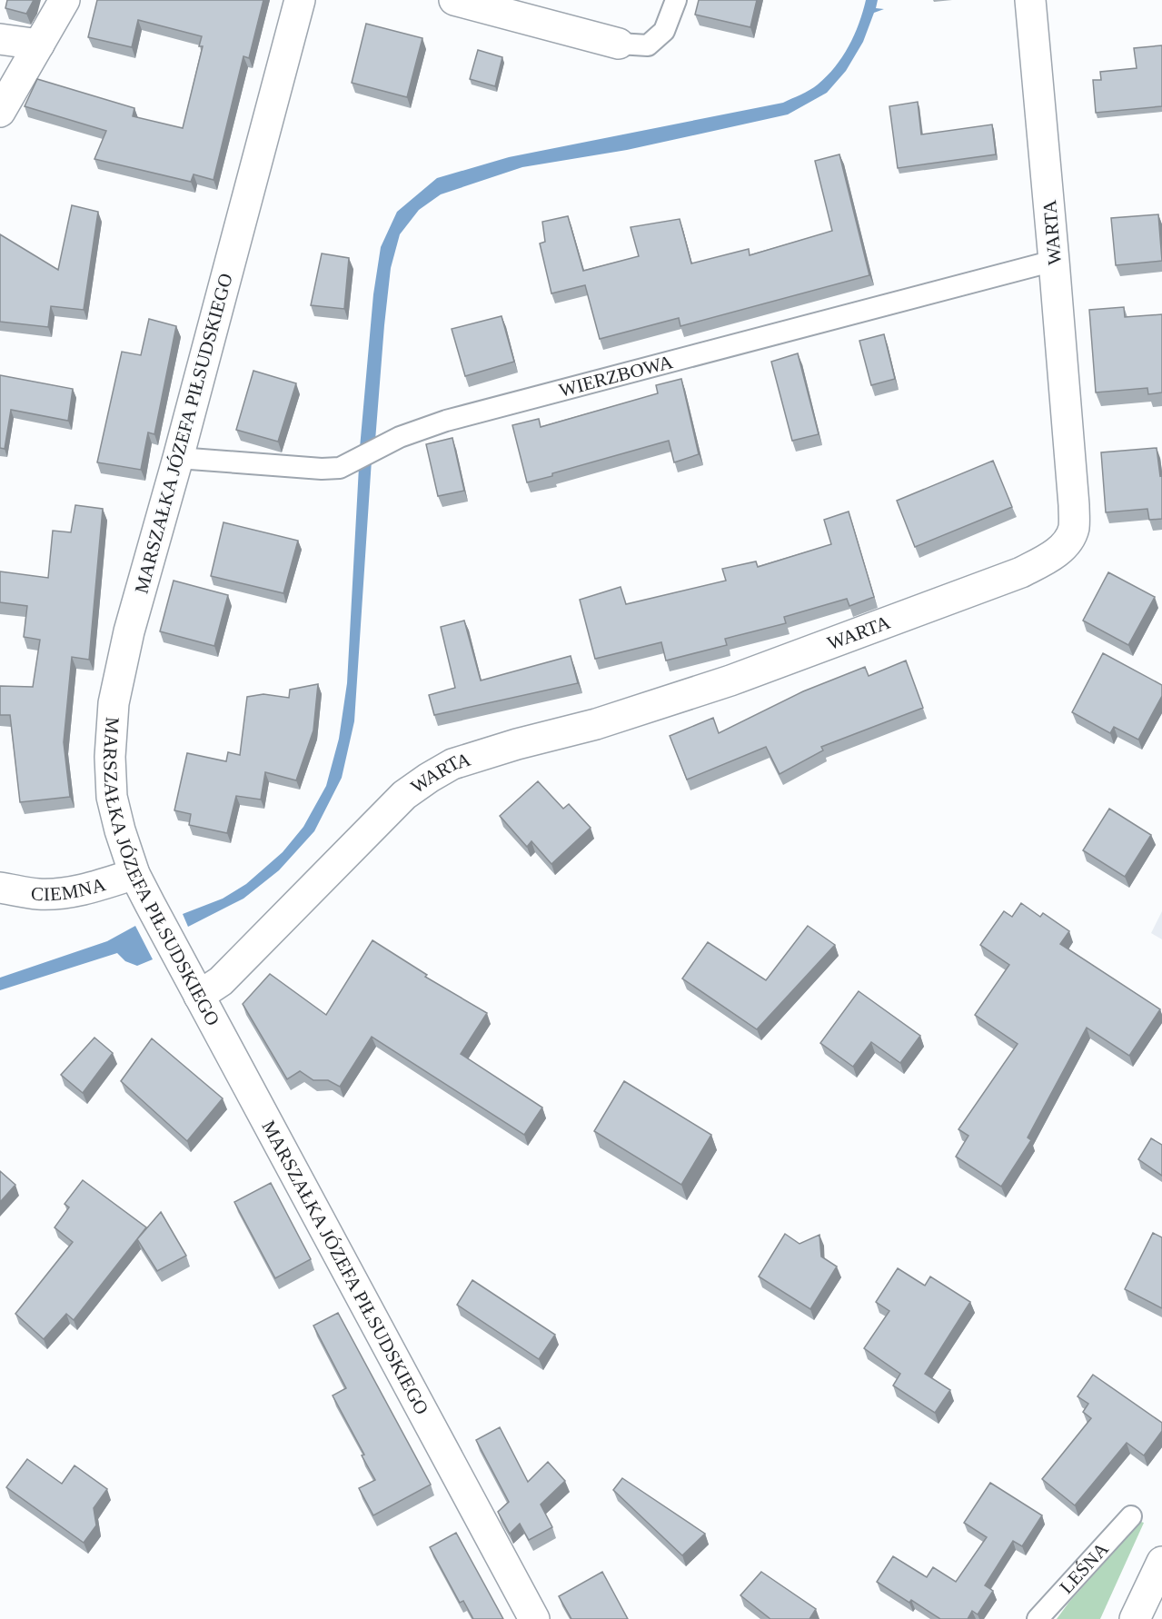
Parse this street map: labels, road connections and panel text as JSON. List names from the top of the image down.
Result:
{
  "streets": {
    "street": ["WARTA", "MARSZAŁKA JÓZEFA PIŁSUDSKIEGO", "CIEMNA"],
    "lane": ["WIERZBOWA", "LEŚNA"]
  },
  "crossings": [
    ["WARTA", "WIERZBOWA"],
    ["WARTA", "MARSZAŁKA JÓZEFA PIŁSUDSKIEGO"],
    ["WIERZBOWA", "MARSZAŁKA JÓZEFA PIŁSUDSKIEGO"],
    ["MARSZAŁKA JÓZEFA PIŁSUDSKIEGO", "CIEMNA"]
  ]
}
